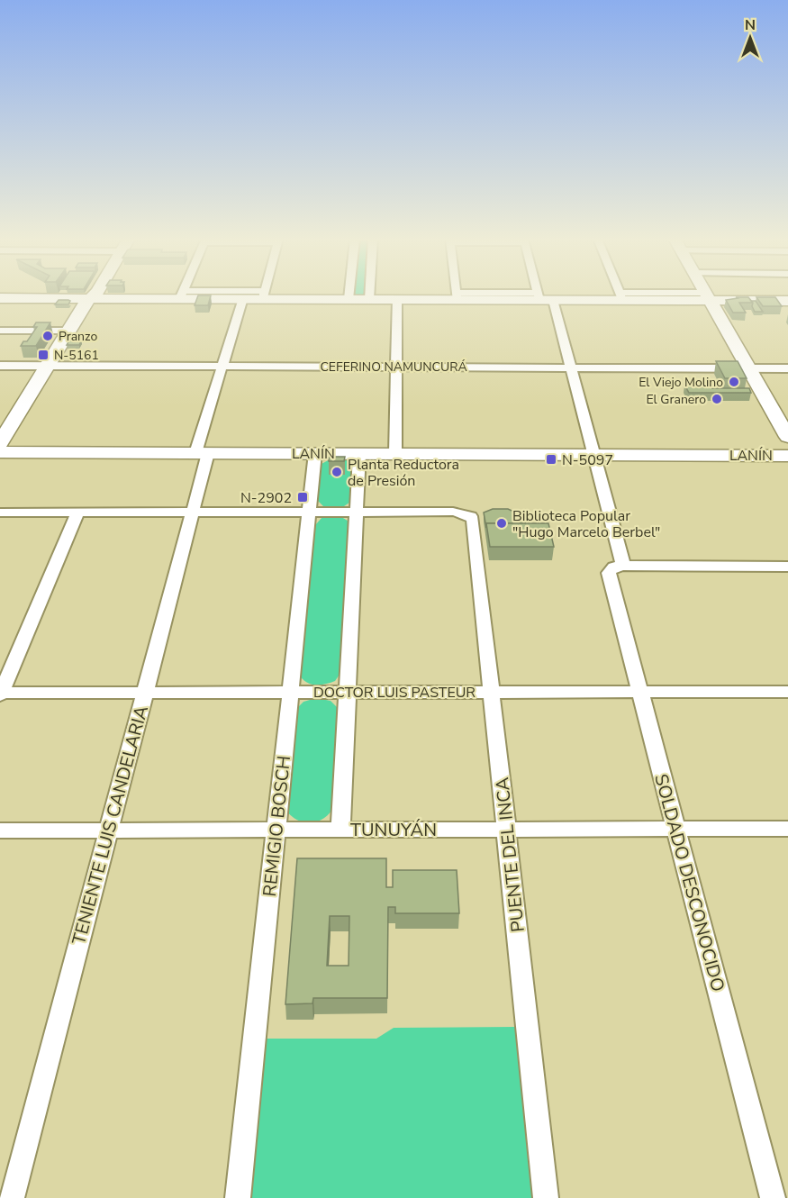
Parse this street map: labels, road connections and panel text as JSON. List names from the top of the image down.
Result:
{
  "streets": {
    "street": [
      "CEFERINO NAMUNCURÁ",
      "LANÍN",
      "DOCTOR LUIS PASTEUR",
      "TENIENTE LUIS CANDELARIA",
      "REMIGIO BOSCH",
      "TUNUYÁN",
      "PUENTE DEL INCA",
      "SOLDADO DESCONOCIDO"
    ]
  },
  "crossings": [
    ["CEFERINO NAMUNCURÁ", "TENIENTE LUIS CANDELARIA"],
    ["CEFERINO NAMUNCURÁ", "SOLDADO DESCONOCIDO"],
    ["LANÍN", "TENIENTE LUIS CANDELARIA"],
    ["LANÍN", "REMIGIO BOSCH"],
    ["LANÍN", "SOLDADO DESCONOCIDO"],
    ["DOCTOR LUIS PASTEUR", "TENIENTE LUIS CANDELARIA"],
    ["DOCTOR LUIS PASTEUR", "REMIGIO BOSCH"],
    ["DOCTOR LUIS PASTEUR", "PUENTE DEL INCA"],
    ["DOCTOR LUIS PASTEUR", "SOLDADO DESCONOCIDO"],
    ["TENIENTE LUIS CANDELARIA", "TUNUYÁN"],
    ["REMIGIO BOSCH", "TUNUYÁN"],
    ["TUNUYÁN", "PUENTE DEL INCA"],
    ["TUNUYÁN", "SOLDADO DESCONOCIDO"]
  ],
  "places": {
    "other": [
      "Pranzo",
      "El Viejo Molino",
      "El Granero",
      "Planta Reductora de Presión",
      "Biblioteca Popular \"Hugo Marcelo Berbel\""
    ],
    "transit": ["N-5161", "N-5097", "N-2902"]
  },
  "north": "top"
}
